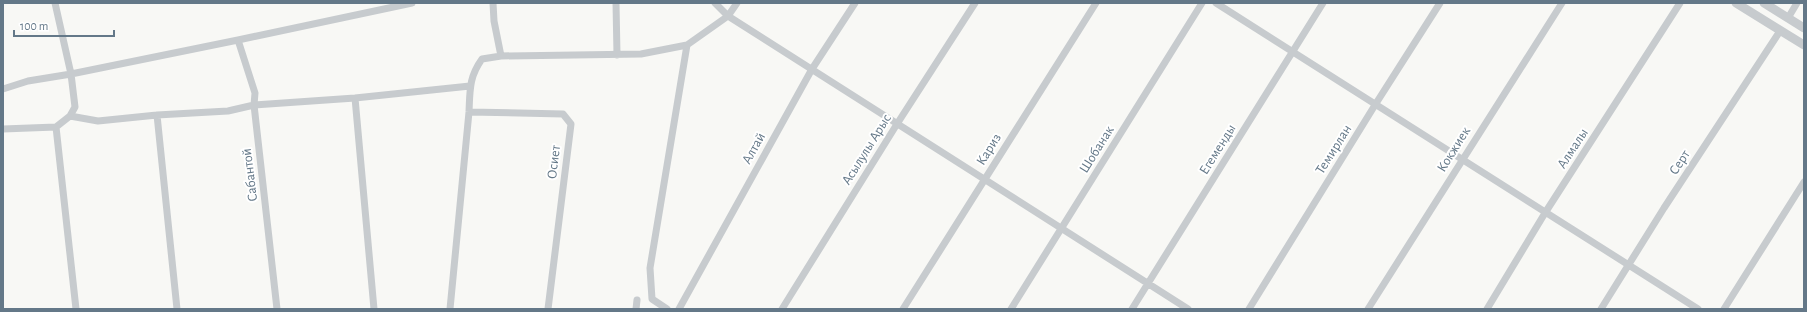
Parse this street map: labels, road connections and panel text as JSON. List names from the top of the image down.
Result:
{
  "streets": {
    "street": [
      "Алтай",
      "Алмалы",
      "Асылулы Арыс",
      "Кариз",
      "Шобанак",
      "Егеменды",
      "Темирлан",
      "Кокжиек",
      "Осиет",
      "Серт",
      "Сабантой"
    ]
  },
  "scale_bar": "100 m"
}
